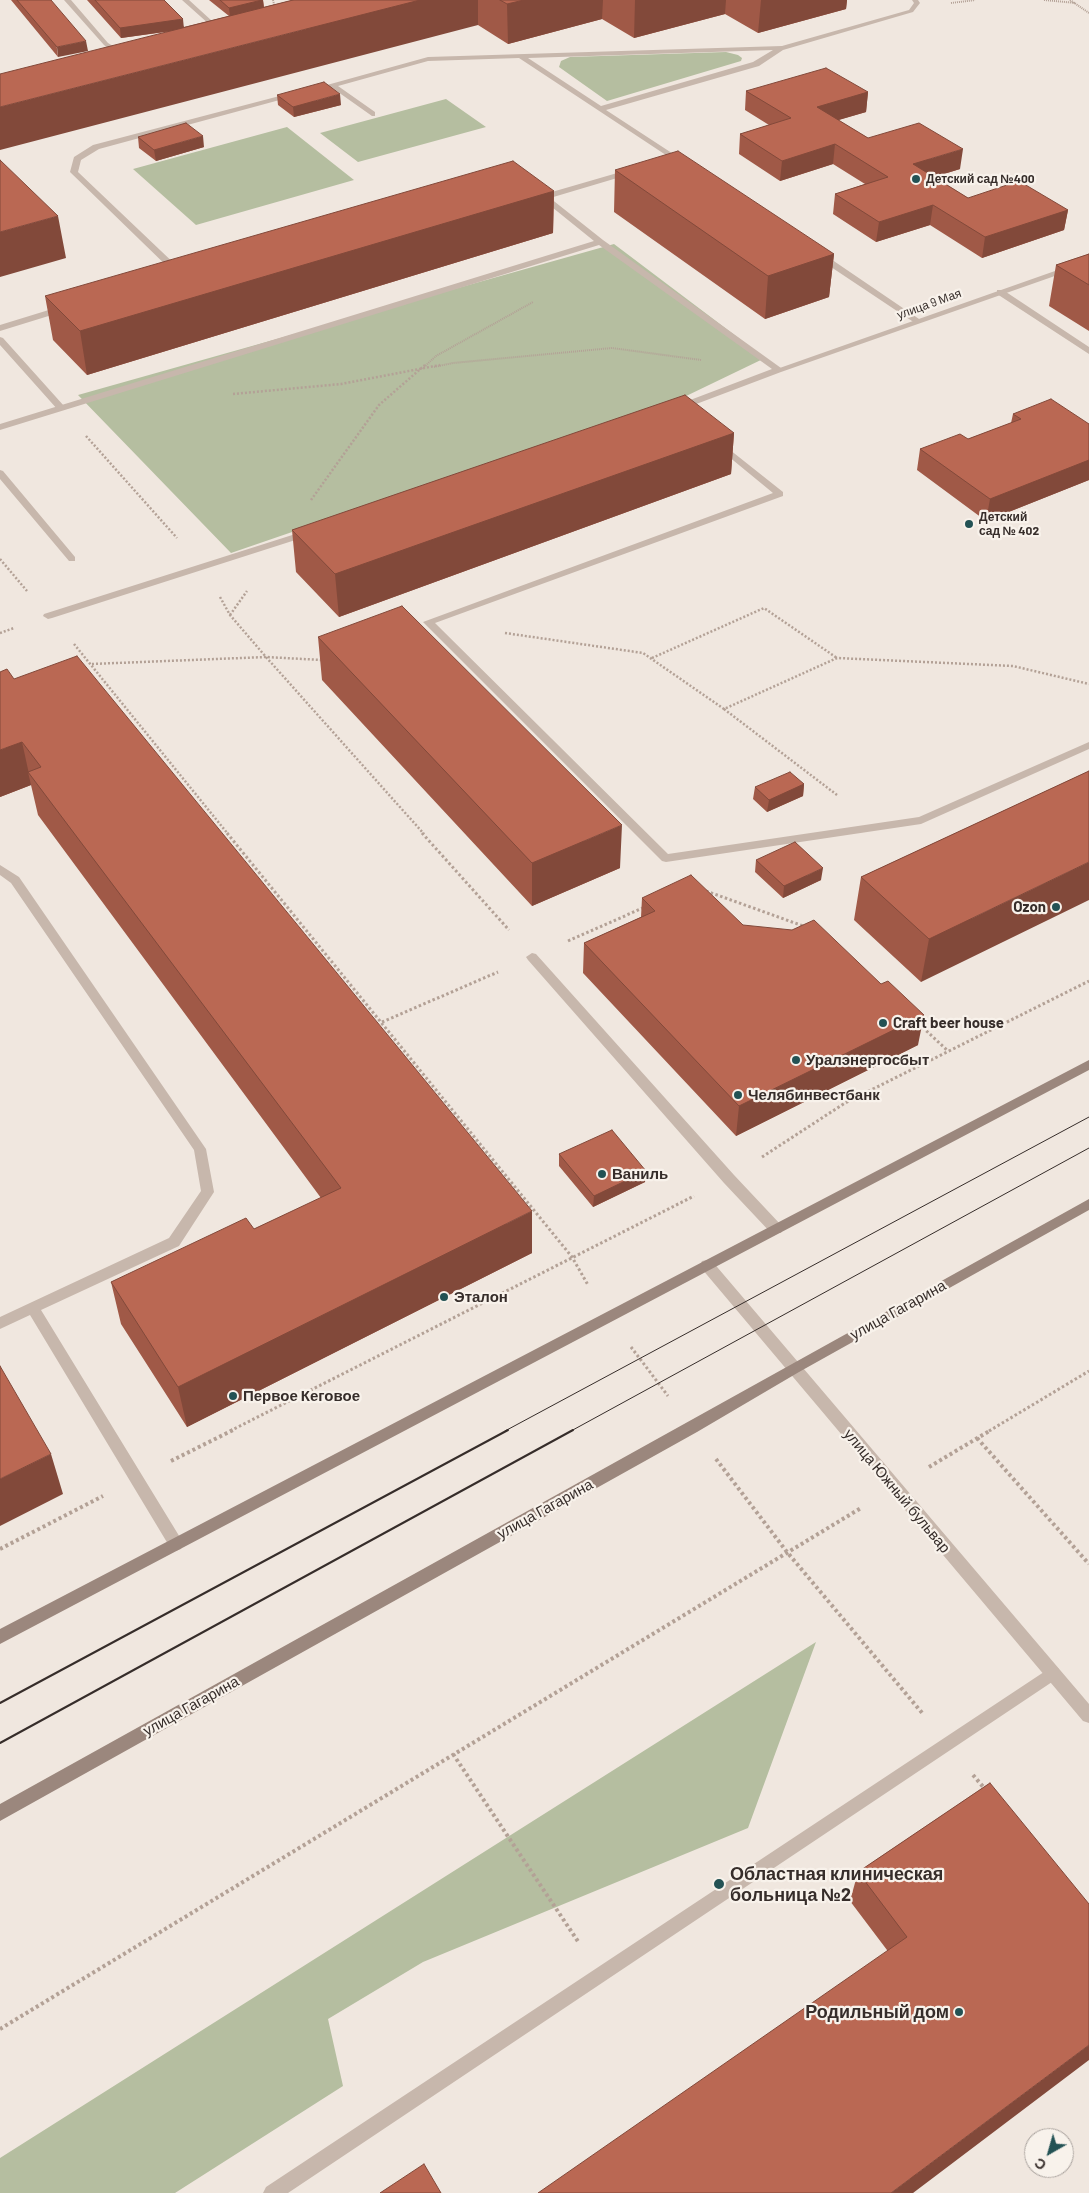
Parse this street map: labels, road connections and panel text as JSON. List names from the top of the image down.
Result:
{
  "streets": {
    "main road": ["улица Гагарина"],
    "street": ["улица 9 Мая", "улица Южный бульвар"]
  },
  "crossings": [
    ["улица Гагарина", "улица Южный бульвар"]
  ],
  "places": [
    "Детский сад №400",
    "Детский сад № 402",
    "Ozon",
    "Craft beer house",
    "Уралэнергосбыт",
    "Челябинвестбанк",
    "Ваниль",
    "Эталон",
    "Первое Кеговое",
    "Областная клиническая больница №2",
    "Родильный дом"
  ],
  "north": "bottom left"
}
